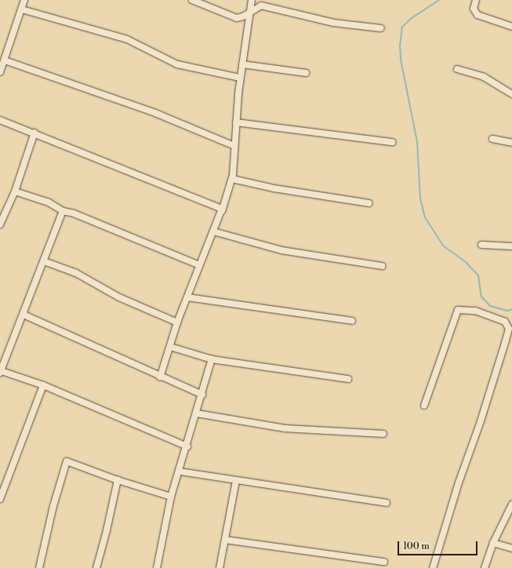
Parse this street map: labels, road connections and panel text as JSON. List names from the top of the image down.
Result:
{
  "scale_bar": "100 m"
}
